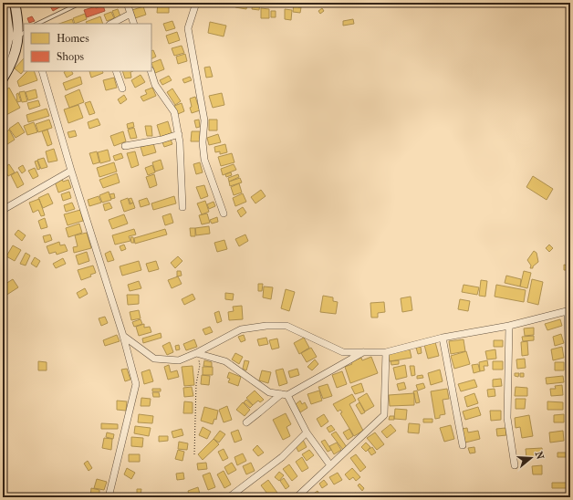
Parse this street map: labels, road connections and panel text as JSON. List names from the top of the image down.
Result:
{
  "legend": ["Homes", "Shops"],
  "north": "right"
}
